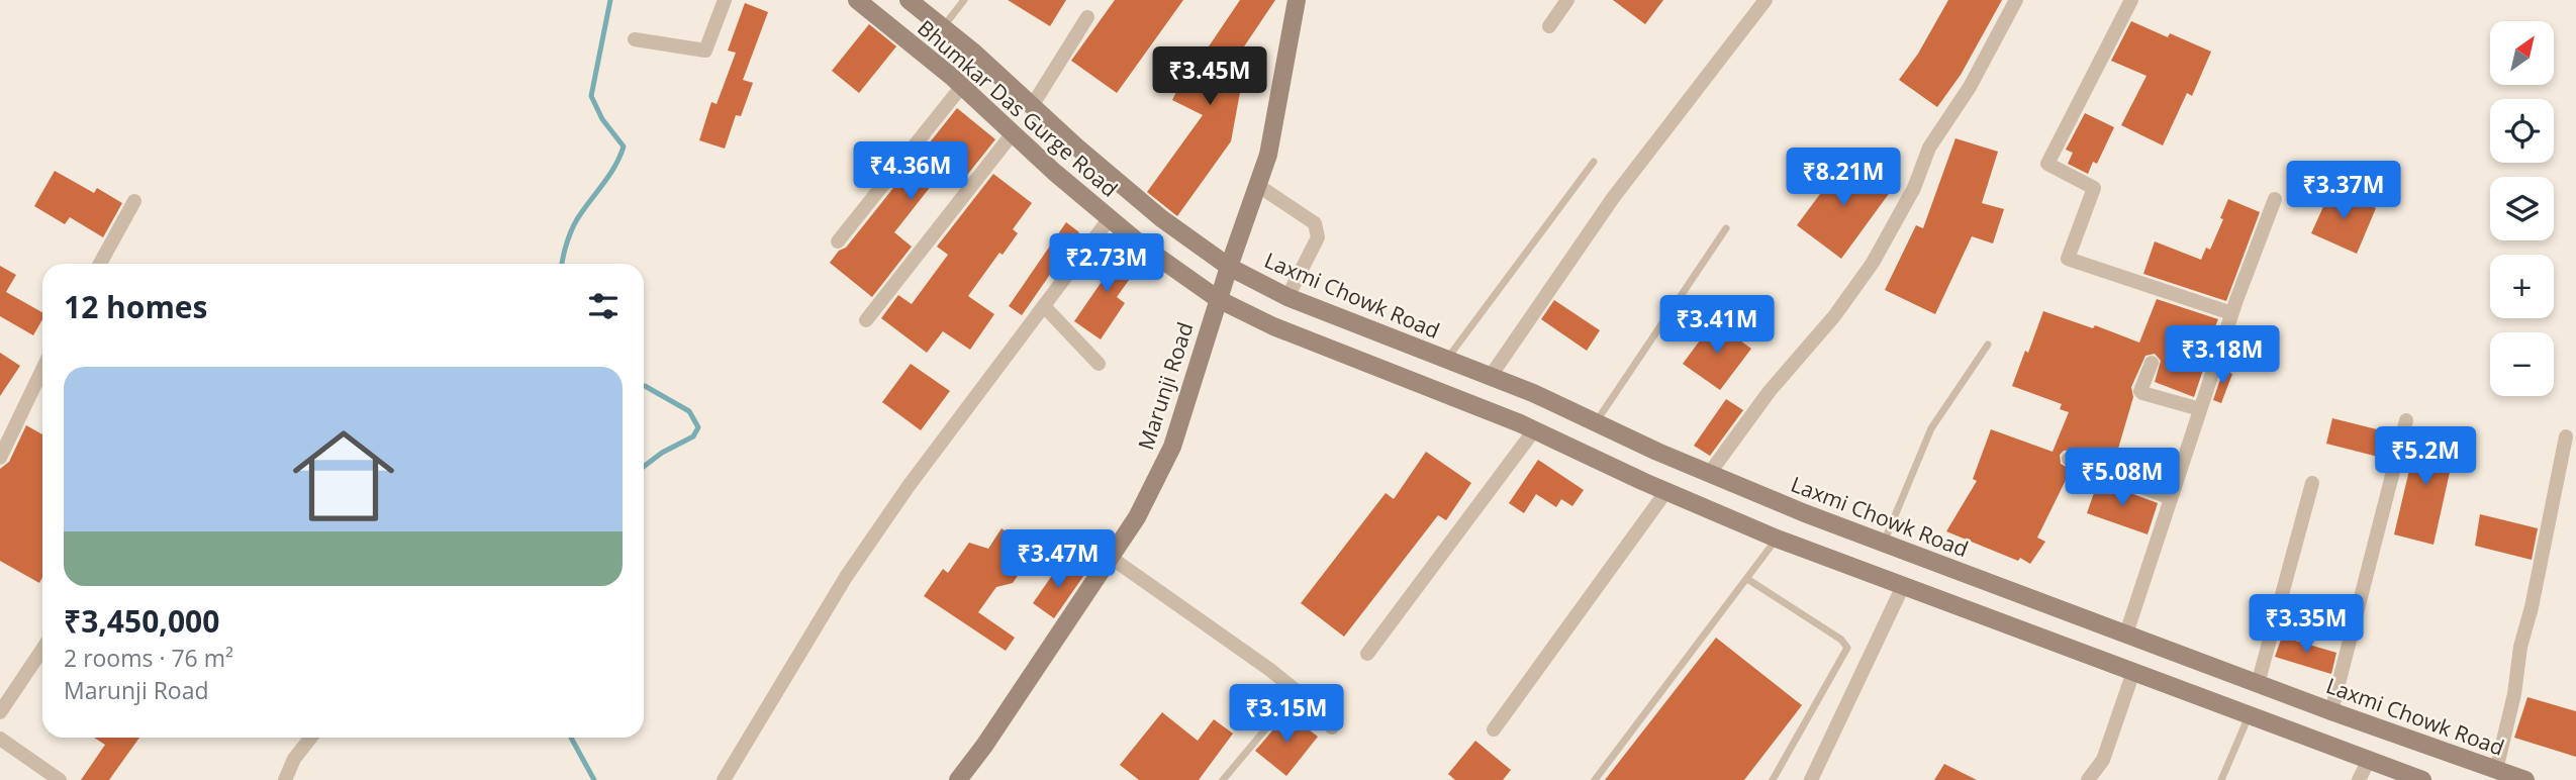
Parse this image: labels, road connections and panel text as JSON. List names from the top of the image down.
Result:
{
  "streets": {
    "main road": ["Bhumkar Das Gurge Road", "Laxmi Chowk Road", "Marunji Road"]
  },
  "crossings": [
    ["Bhumkar Das Gurge Road", "Laxmi Chowk Road"],
    ["Bhumkar Das Gurge Road", "Marunji Road"],
    ["Laxmi Chowk Road", "Marunji Road"]
  ],
  "north": "top right",
  "page": {
    "map_buttons": ["+", "−"],
    "price": [
      "₹3.45M",
      "₹4.36M",
      "₹8.21M",
      "₹3.37M",
      "₹2.73M",
      "₹3.41M",
      "₹3.18M",
      "₹5.2M",
      "₹5.08M",
      "₹3.47M",
      "₹3.35M",
      "₹3.15M"
    ],
    "heading": "12 homes",
    "list": [
      {
        "name": "₹3,450,000",
        "note": "2 rooms · 76 m² · Marunji Road"
      }
    ]
  }
}
